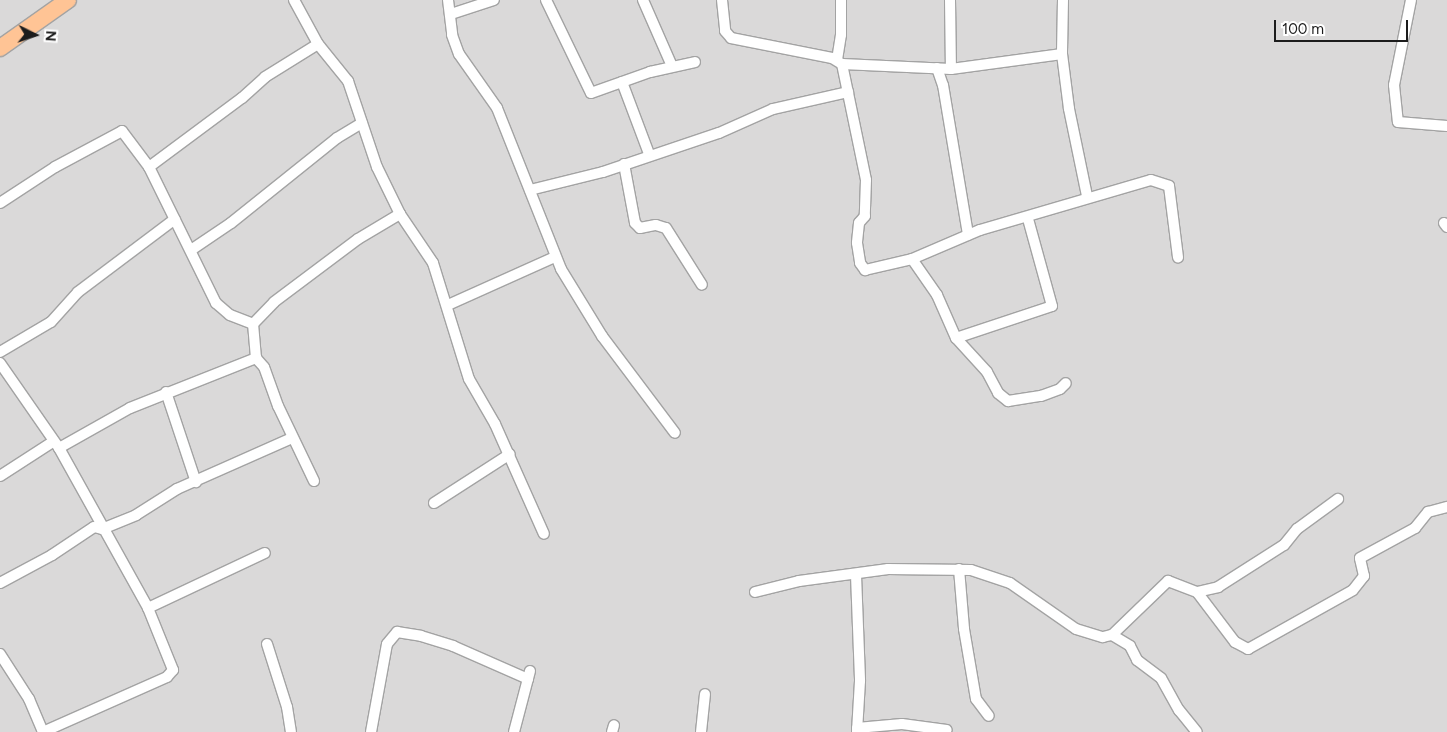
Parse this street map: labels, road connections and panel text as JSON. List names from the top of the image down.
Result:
{
  "scale_bar": "100 m",
  "north": "right"
}
